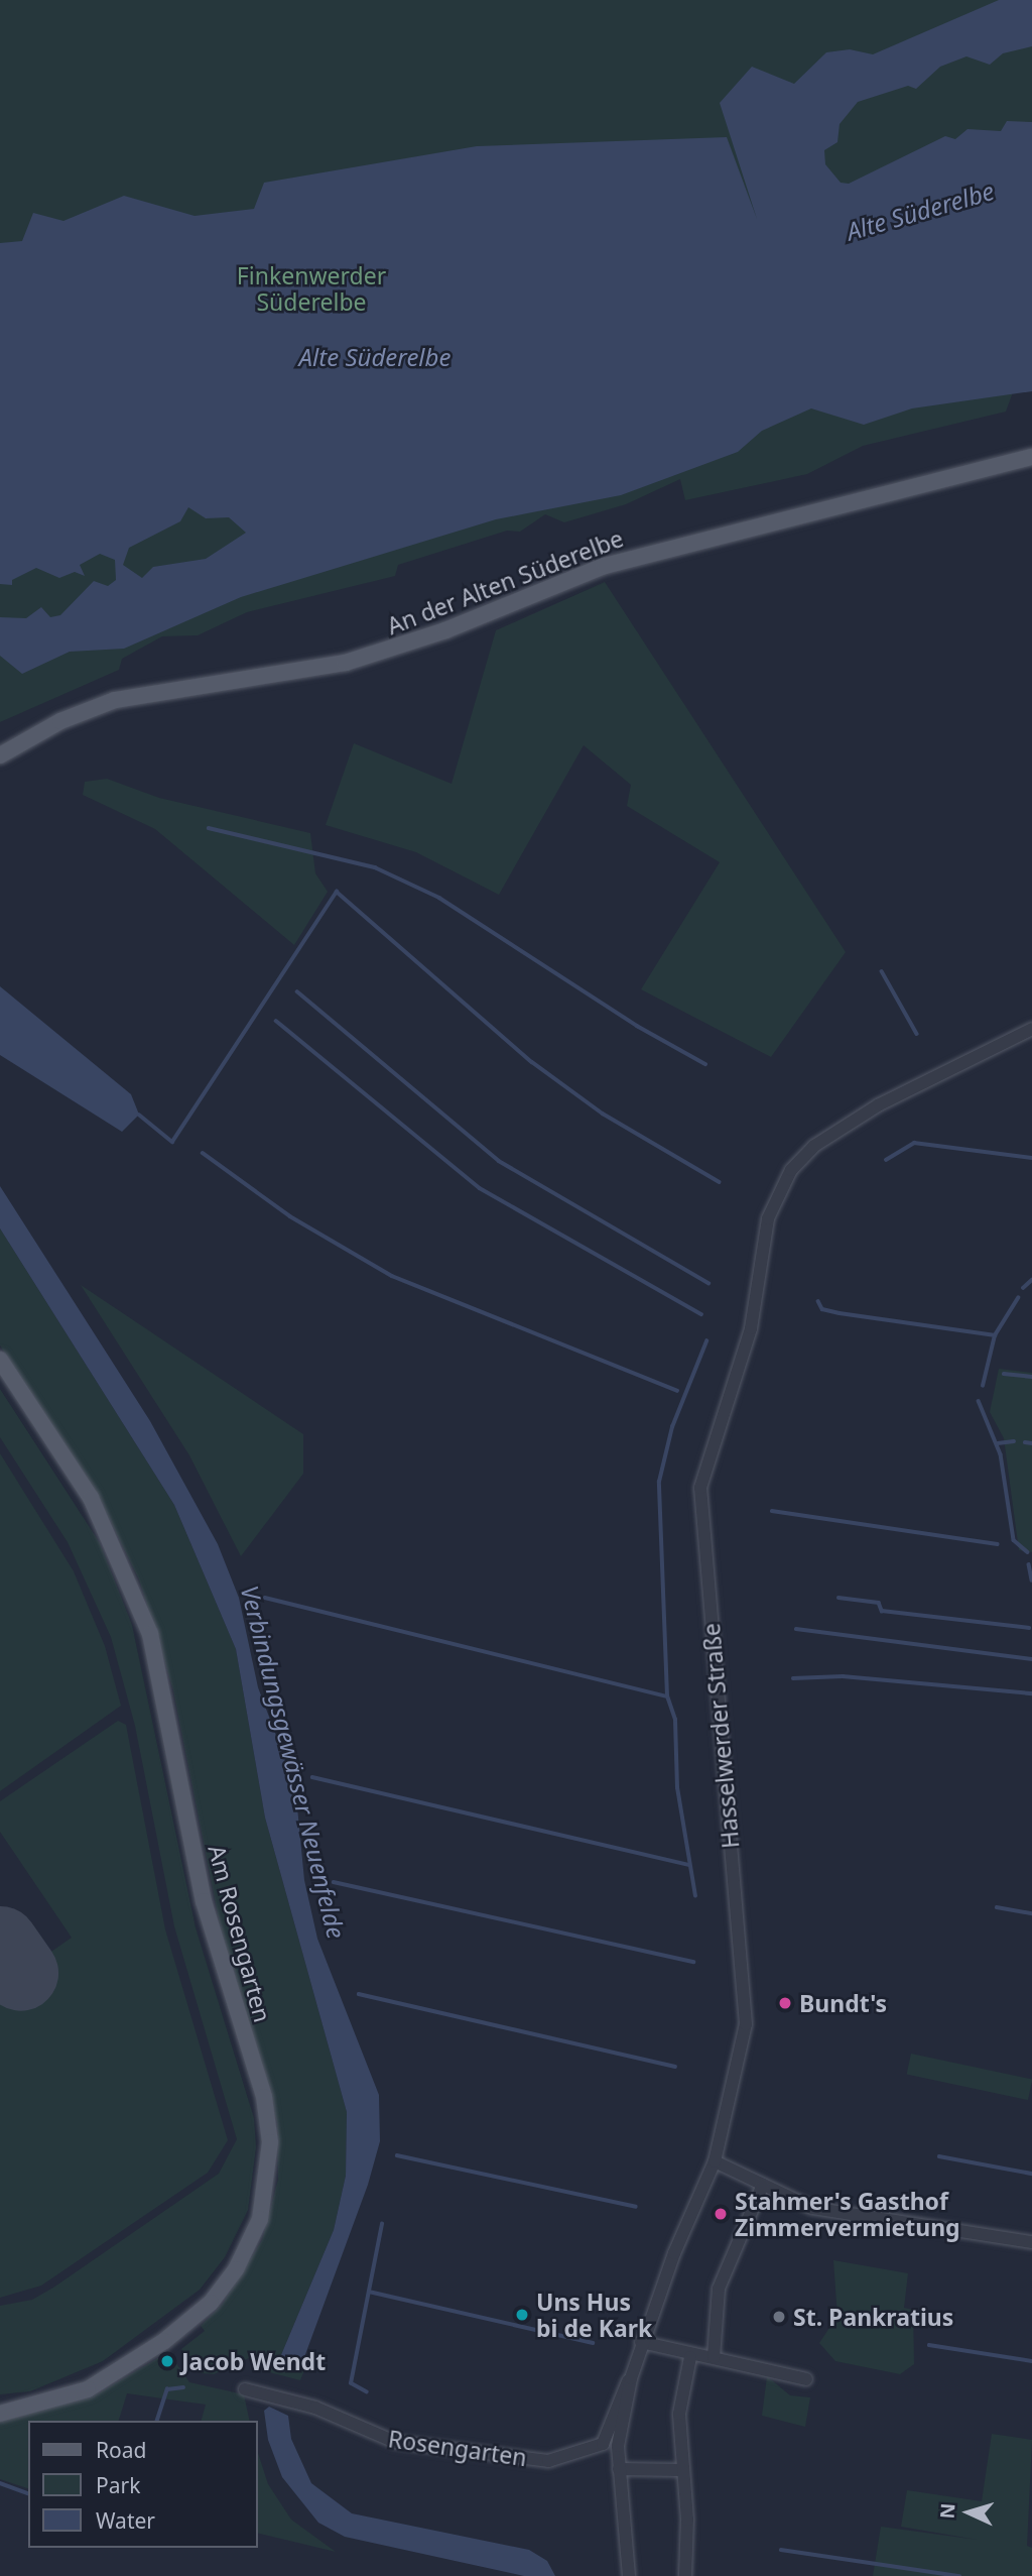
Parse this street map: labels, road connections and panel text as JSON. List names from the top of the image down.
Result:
{
  "streets": {
    "main road": ["An der Alten Süderelbe", "Am Rosengarten"],
    "street": ["Hasselwerder Straße", "Rosengarten"]
  },
  "crossings": [
    ["Hasselwerder Straße", "Rosengarten"]
  ],
  "water": ["Alte Süderelbe", "Verbindungsgewässer Neuenfelde"],
  "parks": ["Finkenwerder Süderelbe"],
  "places": [
    "Bundt's",
    "Stahmer's Gasthof Zimmervermietung",
    "Uns Hus bi de Kark",
    "St. Pankratius",
    "Jacob Wendt"
  ],
  "legend": ["Road", "Park", "Water"],
  "north": "left"
}
